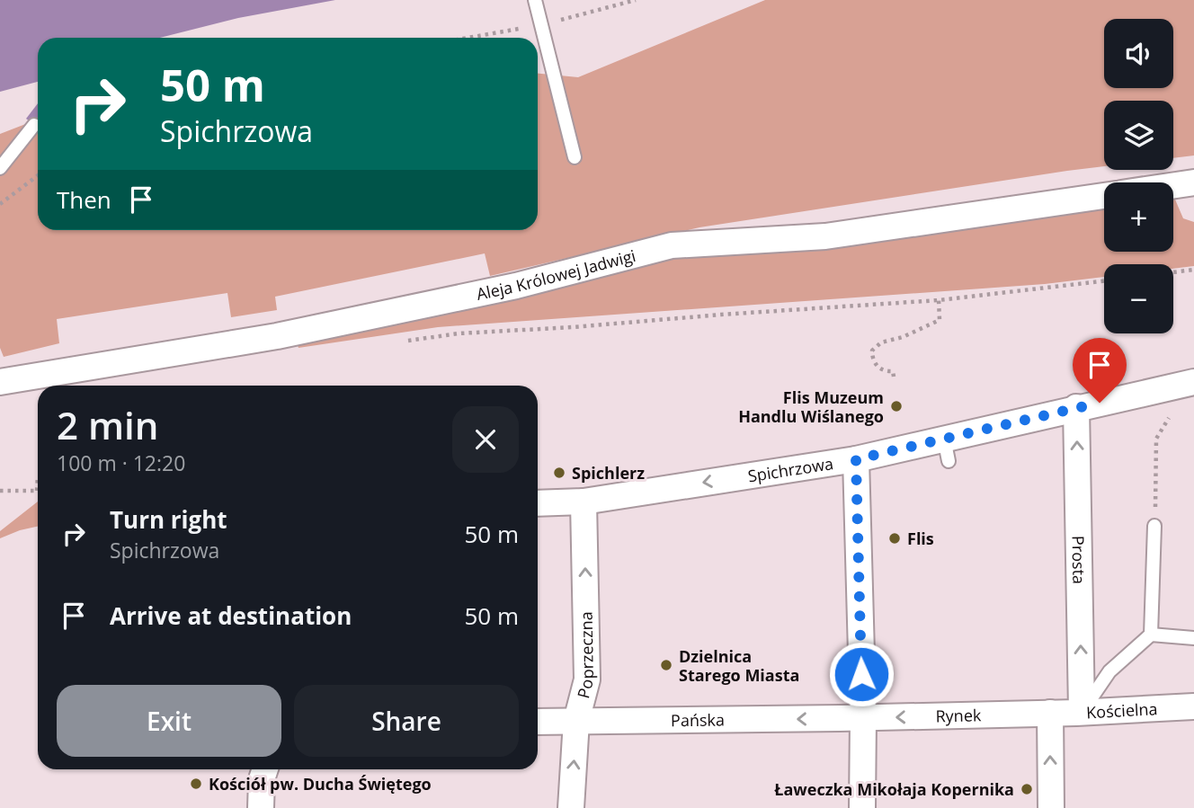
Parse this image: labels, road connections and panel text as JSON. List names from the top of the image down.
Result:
{
  "streets": {
    "street": [
      "Aleja Królowej Jadwigi",
      "Spichrzowa",
      "Prosta",
      "Poprzeczna",
      "Kościelna",
      "Rynek",
      "Pańska"
    ]
  },
  "crossings": [
    ["Spichrzowa", "Prosta"],
    ["Spichrzowa", "Poprzeczna"],
    ["Prosta", "Kościelna"],
    ["Poprzeczna", "Pańska"],
    ["Kościelna", "Rynek"],
    ["Rynek", "Pańska"]
  ],
  "one_way": [
    "Spichrzowa",
    "Poprzeczna",
    "Rynek",
    "Pańska"
  ],
  "places": [
    "Flis Muzeum Handlu Wiślanego",
    "Spichlerz",
    "Flis",
    "Dzielnica Starego Miasta",
    "Kościół pw. Ducha Świętego",
    "Ławeczka Mikołaja Kopernika"
  ],
  "page": {
    "map_buttons": ["+", "−"],
    "turn": ["50 m", "Spichrzowa"],
    "then": "Then",
    "heading": ["2 min", "100 m · 12:20"],
    "list": [
      {
        "name": "Turn right",
        "note": "Spichrzowa",
        "value": "50 m"
      },
      {
        "name": "Arrive at destination",
        "value": "50 m"
      }
    ],
    "buttons": ["Exit", "Share"]
  }
}
